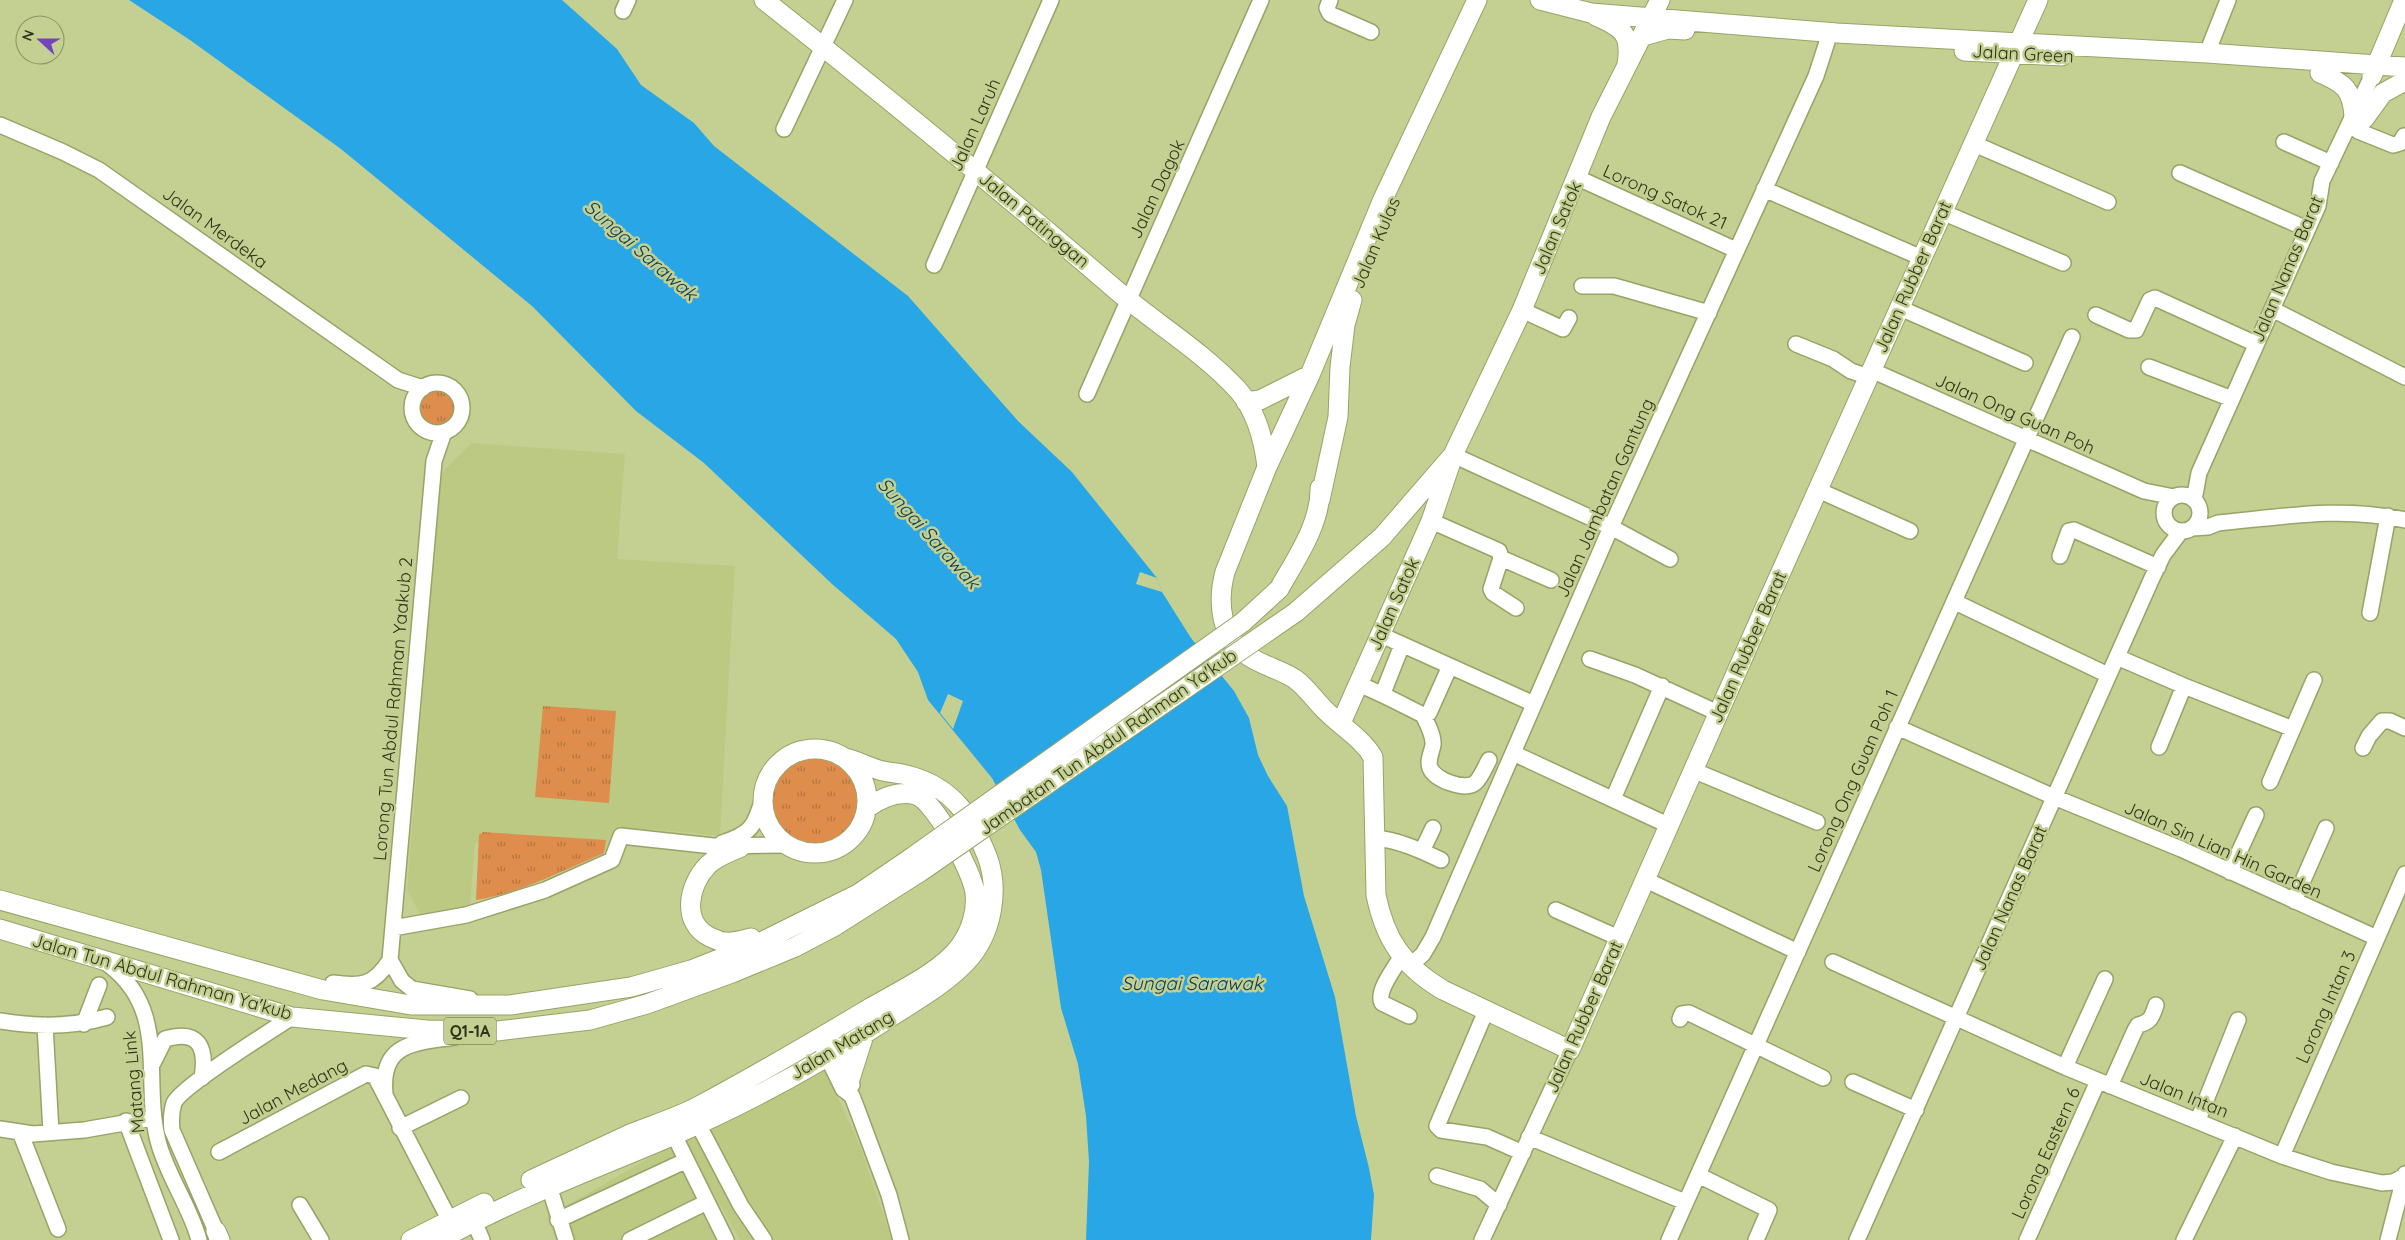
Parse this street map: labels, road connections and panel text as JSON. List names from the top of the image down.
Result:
{
  "streets": {
    "main road": [
      "Jalan Green",
      "Jalan Patinggan",
      "Jalan Satok",
      "Jalan Kulas",
      "Jalan Rubber Barat",
      "Jambatan Tun Abdul Rahman Ya'kub",
      "Jalan Tun Abdul Rahman Ya'kub",
      "Q1-1A",
      "Jalan Matang"
    ],
    "street": [
      "Jalan Laruh",
      "Jalan Dagok",
      "Lorong Satok 21",
      "Jalan Merdeka",
      "Jalan Nanas Barat",
      "Jalan Ong Guan Poh",
      "Jalan Jambatan Gantung",
      "Lorong Tun Abdul Rahman Yaakub 2",
      "Lorong Ong Guan Poh 1",
      "Jalan Sin Lian Hin Garden",
      "Lorong Intan 3",
      "Matang Link",
      "Jalan Medang",
      "Jalan Intan",
      "Lorong Eastern 6"
    ]
  },
  "crossings": [
    ["Jalan Green", "Jalan Satok"],
    ["Jalan Green", "Jalan Rubber Barat"],
    ["Jalan Green", "Jalan Jambatan Gantung"],
    ["Jalan Laruh", "Jalan Patinggan"],
    ["Jalan Dagok", "Jalan Patinggan"],
    ["Lorong Satok 21", "Jalan Satok"],
    ["Lorong Satok 21", "Jalan Jambatan Gantung"],
    ["Jalan Patinggan", "Jalan Kulas"],
    ["Jalan Satok", "Jalan Kulas"],
    ["Jalan Satok", "Jambatan Tun Abdul Rahman Ya'kub"],
    ["Jalan Kulas", "Jalan Jambatan Gantung"],
    ["Jalan Kulas", "Jambatan Tun Abdul Rahman Ya'kub"],
    ["Jalan Nanas Barat", "Jalan Ong Guan Poh"],
    ["Jalan Nanas Barat", "Jalan Sin Lian Hin Garden"],
    ["Jalan Nanas Barat", "Jalan Intan"],
    ["Jalan Rubber Barat", "Jalan Ong Guan Poh"],
    ["Jalan Ong Guan Poh", "Lorong Ong Guan Poh 1"],
    ["Jambatan Tun Abdul Rahman Ya'kub", "Jalan Tun Abdul Rahman Ya'kub"],
    ["Lorong Ong Guan Poh 1", "Jalan Sin Lian Hin Garden"],
    ["Jalan Sin Lian Hin Garden", "Lorong Intan 3"],
    ["Jalan Tun Abdul Rahman Ya'kub", "Matang Link"],
    ["Lorong Intan 3", "Jalan Intan"],
    ["Jalan Matang", "Jalan Medang"],
    ["Jalan Intan", "Lorong Eastern 6"]
  ],
  "water": ["Sungai Sarawak"],
  "north": "left"
}
